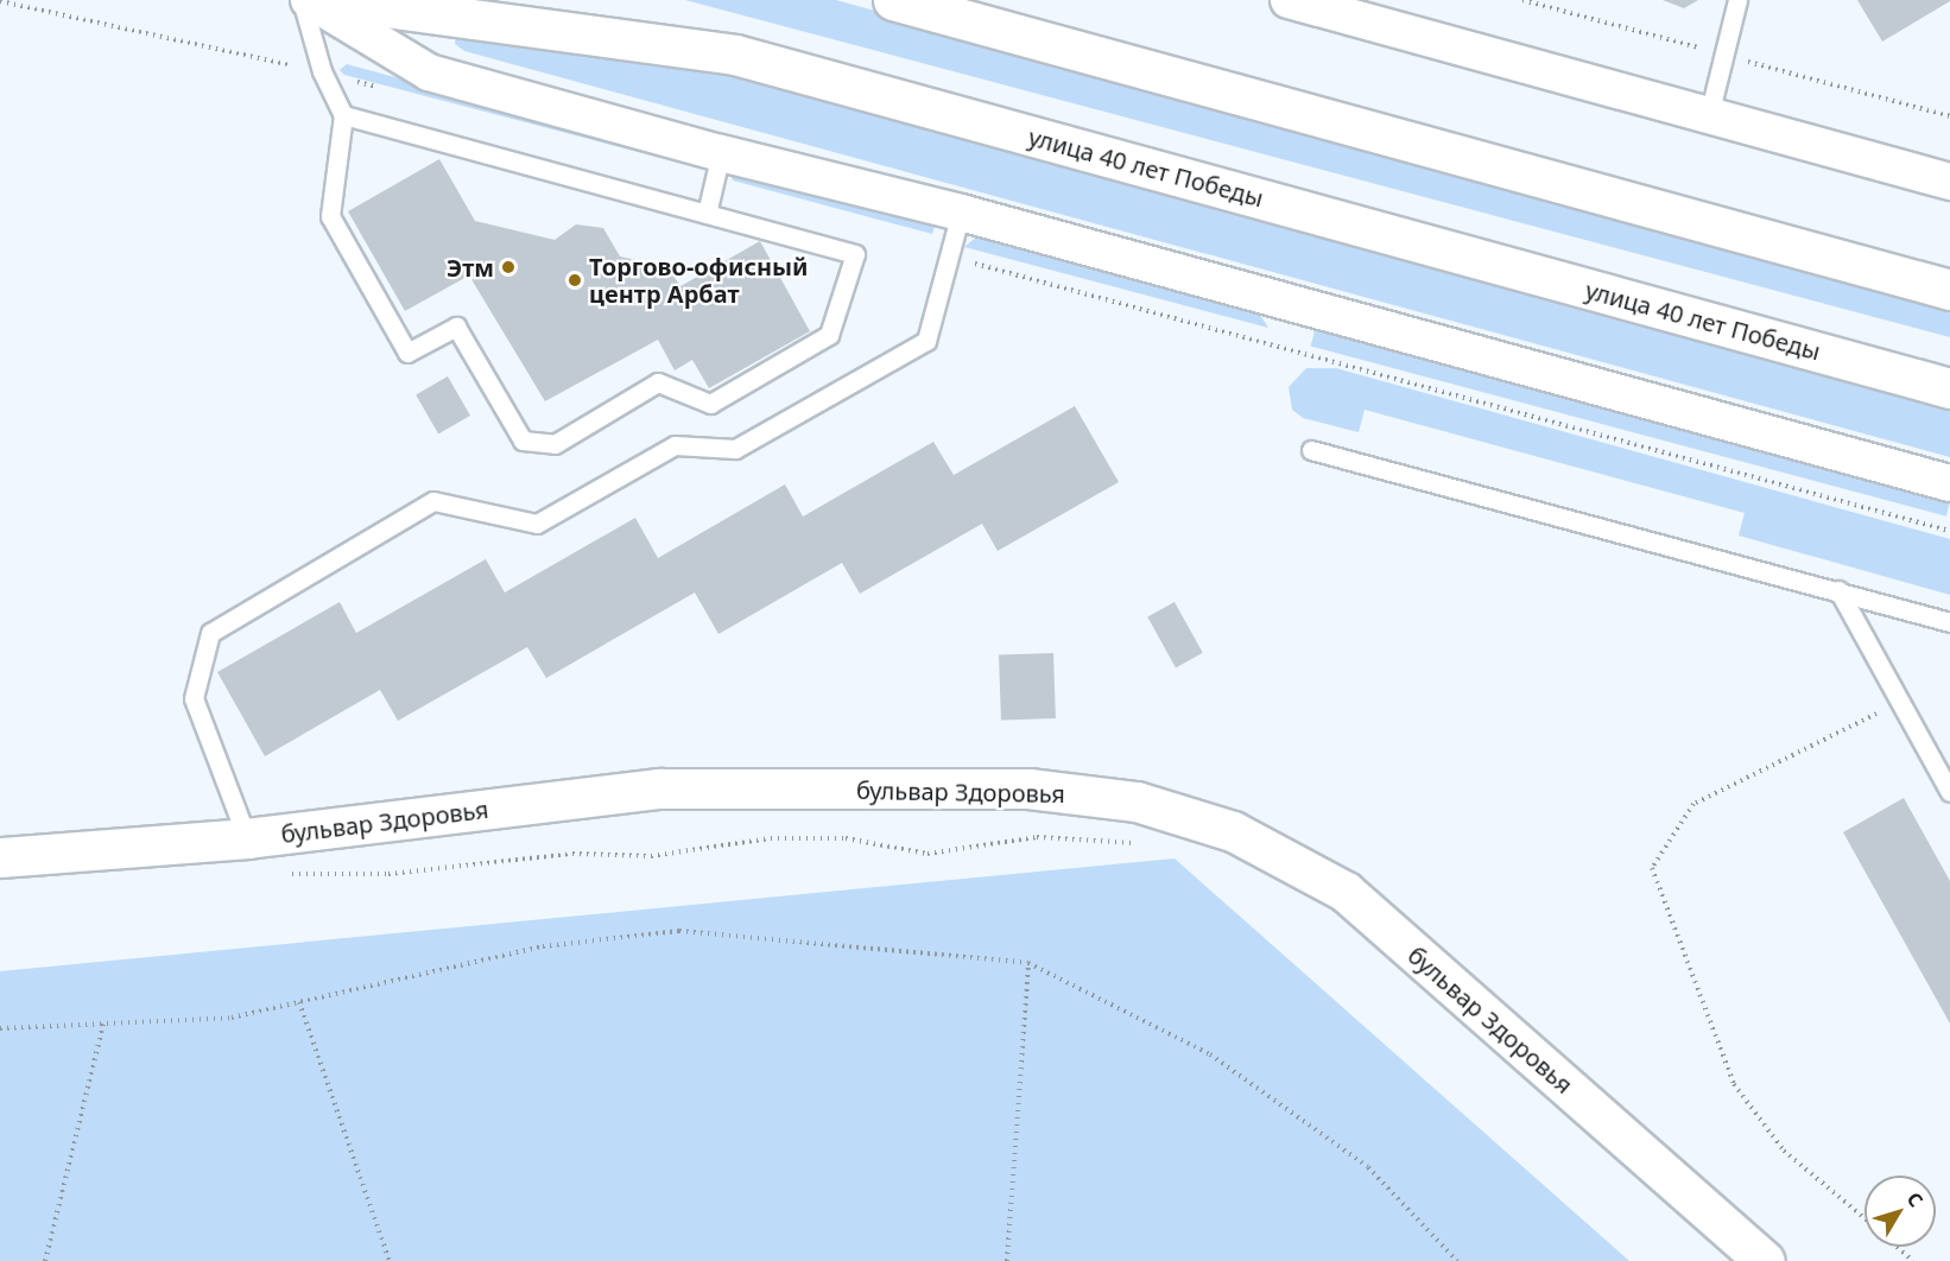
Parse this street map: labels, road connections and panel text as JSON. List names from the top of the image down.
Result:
{
  "streets": {
    "main road": ["улица 40 лет Победы", "бульвар Здоровья"]
  },
  "places": ["Этм", "Торгово-офисный центр Арбат"],
  "north": "top right"
}
